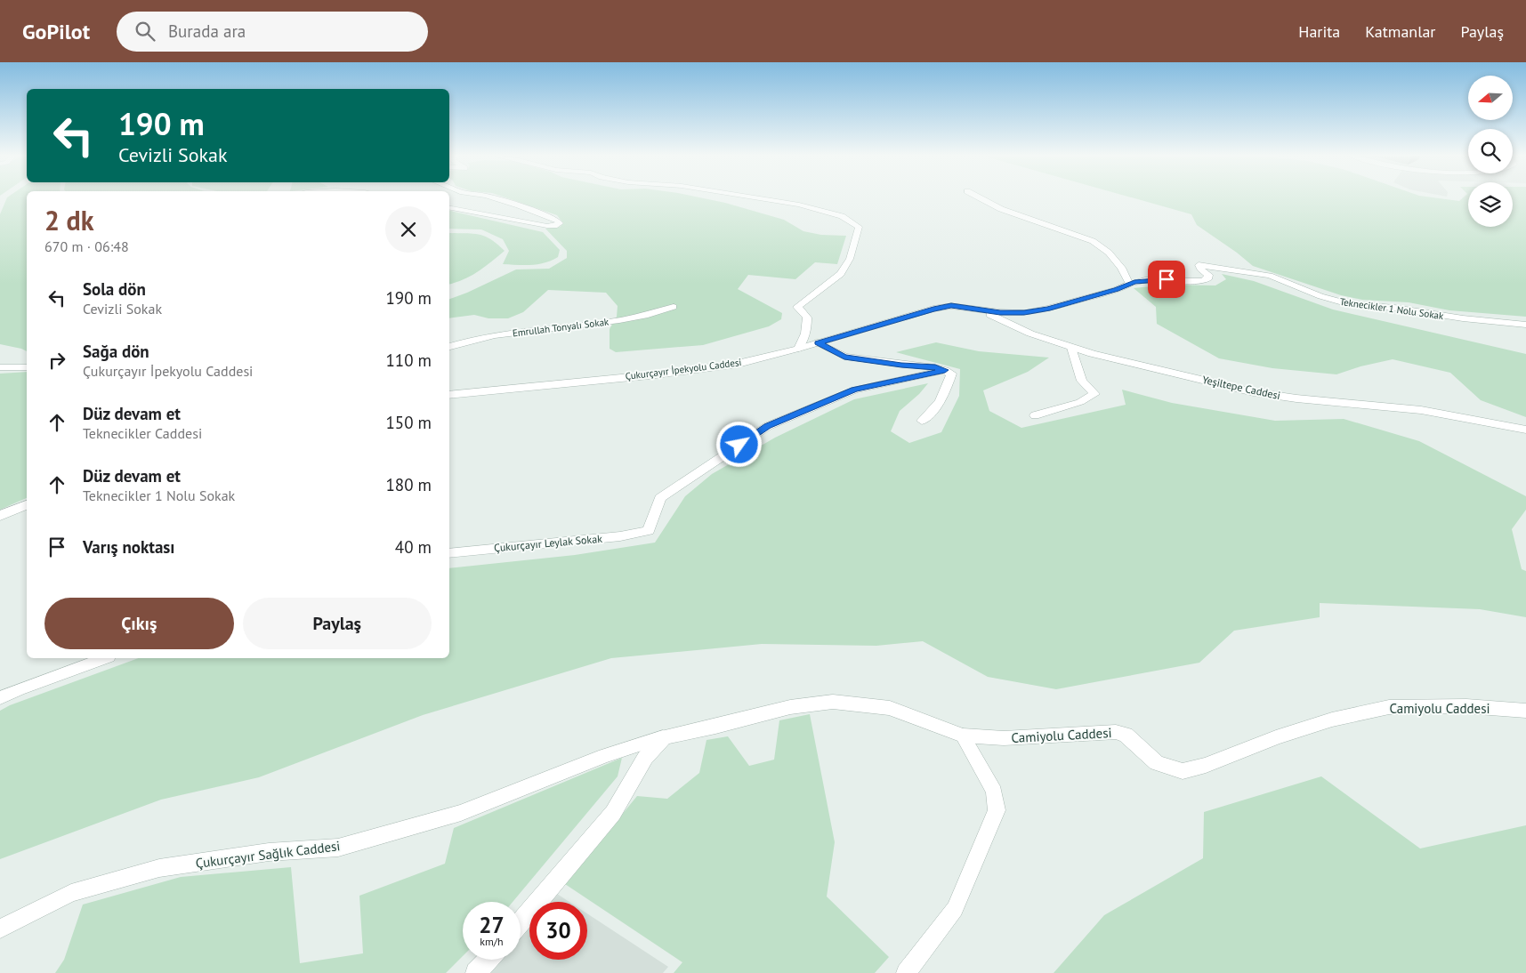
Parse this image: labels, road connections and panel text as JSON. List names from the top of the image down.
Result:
{
  "streets": {
    "street": [
      "Teknecikler 1 Nolu Sokak",
      "Emrullah Tonyalı Sokak",
      "Çukurçayır İpekyolu Caddesi",
      "Yeşiltepe Caddesi",
      "Çukurçayır Leylak Sokak",
      "Camiyolu Caddesi",
      "Çukurçayır Sağlık Caddesi"
    ]
  },
  "crossings": [
    ["Çukurçayır İpekyolu Caddesi", "Yeşiltepe Caddesi"],
    ["Camiyolu Caddesi", "Çukurçayır Sağlık Caddesi"]
  ],
  "north": "left",
  "page": {
    "header": "GoPilot",
    "search": "Burada ara",
    "nav": ["Harita", "Katmanlar", "Paylaş"],
    "turn": ["190 m", "Cevizli Sokak"],
    "heading": ["2 dk", "670 m · 06:48"],
    "list": [
      {
        "name": "Sola dön",
        "note": "Cevizli Sokak",
        "value": "190 m"
      },
      {
        "name": "Sağa dön",
        "note": "Çukurçayır İpekyolu Caddesi",
        "value": "110 m"
      },
      {
        "name": "Düz devam et",
        "note": "Teknecikler Caddesi",
        "value": "150 m"
      },
      {
        "name": "Düz devam et",
        "note": "Teknecikler 1 Nolu Sokak",
        "value": "180 m"
      },
      {
        "name": "Varış noktası",
        "value": "40 m"
      }
    ],
    "buttons": ["Çıkış", "Paylaş"],
    "speed": "27 km/h",
    "limit": "30"
  }
}
